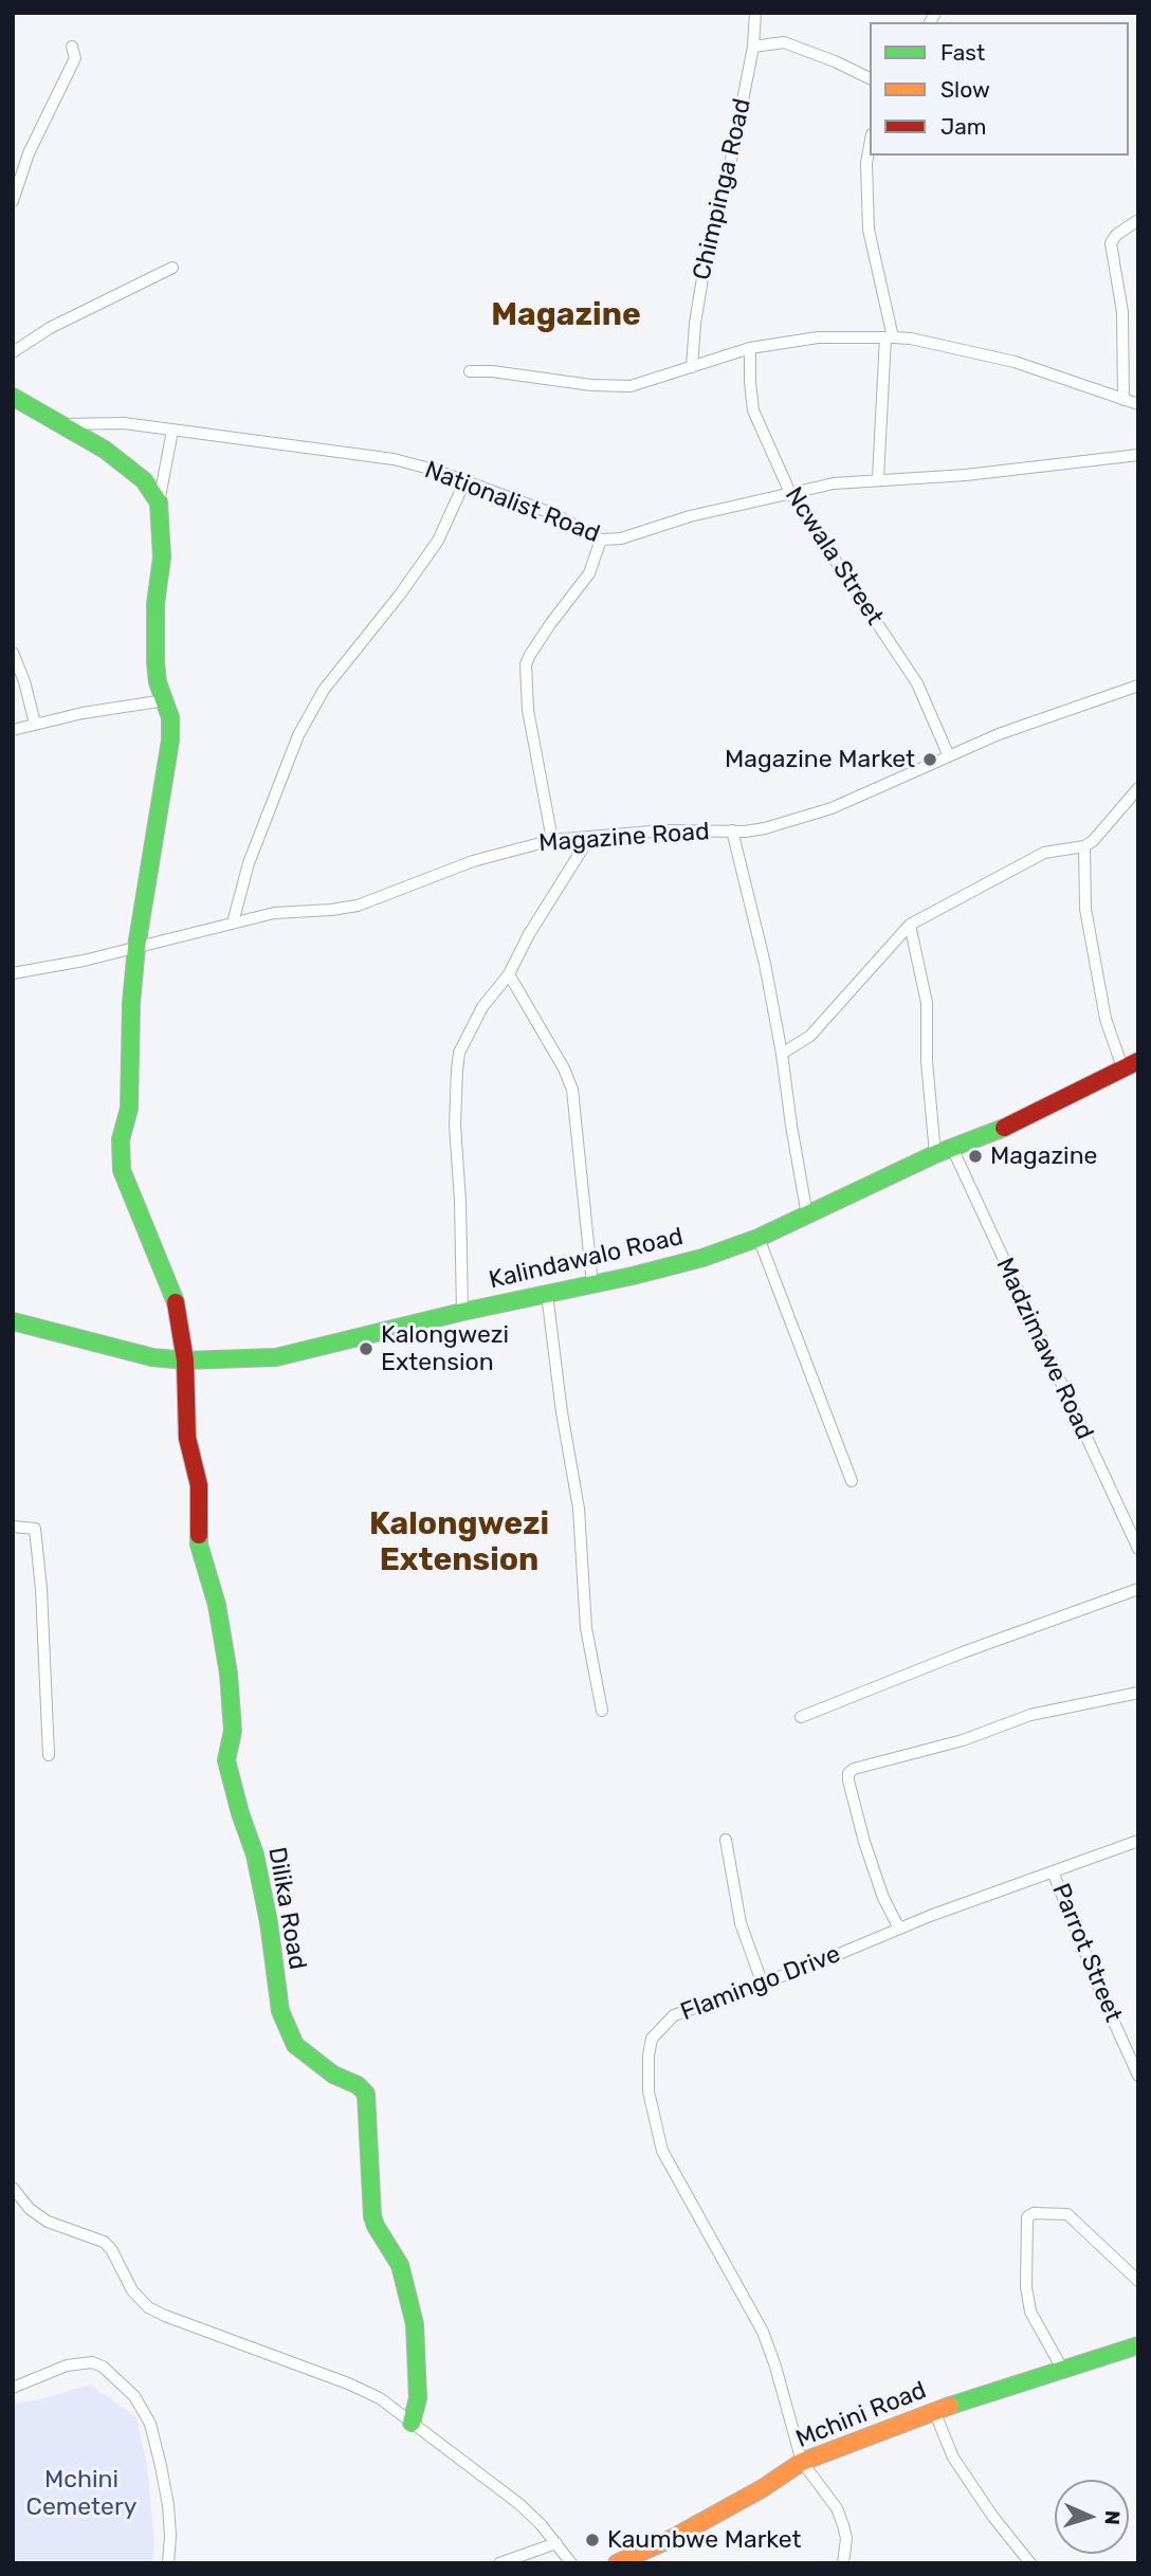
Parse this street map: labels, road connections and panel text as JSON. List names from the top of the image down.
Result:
{
  "streets": {
    "street": [
      "Chimpinga Road",
      "Nationalist Road",
      "Ncwala Street",
      "Magazine Road",
      "Kalindawalo Road",
      "Madzimawe Road",
      "Dilika Road",
      "Parrot Street",
      "Flamingo Drive",
      "Mchini Road"
    ]
  },
  "crossings": [
    ["Nationalist Road", "Ncwala Street"],
    ["Ncwala Street", "Magazine Road"],
    ["Kalindawalo Road", "Madzimawe Road"],
    ["Kalindawalo Road", "Dilika Road"],
    ["Parrot Street", "Flamingo Drive"],
    ["Flamingo Drive", "Mchini Road"]
  ],
  "districts": ["Magazine", "Kalongwezi Extension"],
  "parks": ["Mchini Cemetery"],
  "places": [
    "Magazine Market",
    "Magazine",
    "Kalongwezi Extension",
    "Kaumbwe Market"
  ],
  "legend": ["Fast", "Slow", "Jam"],
  "north": "right"
}
